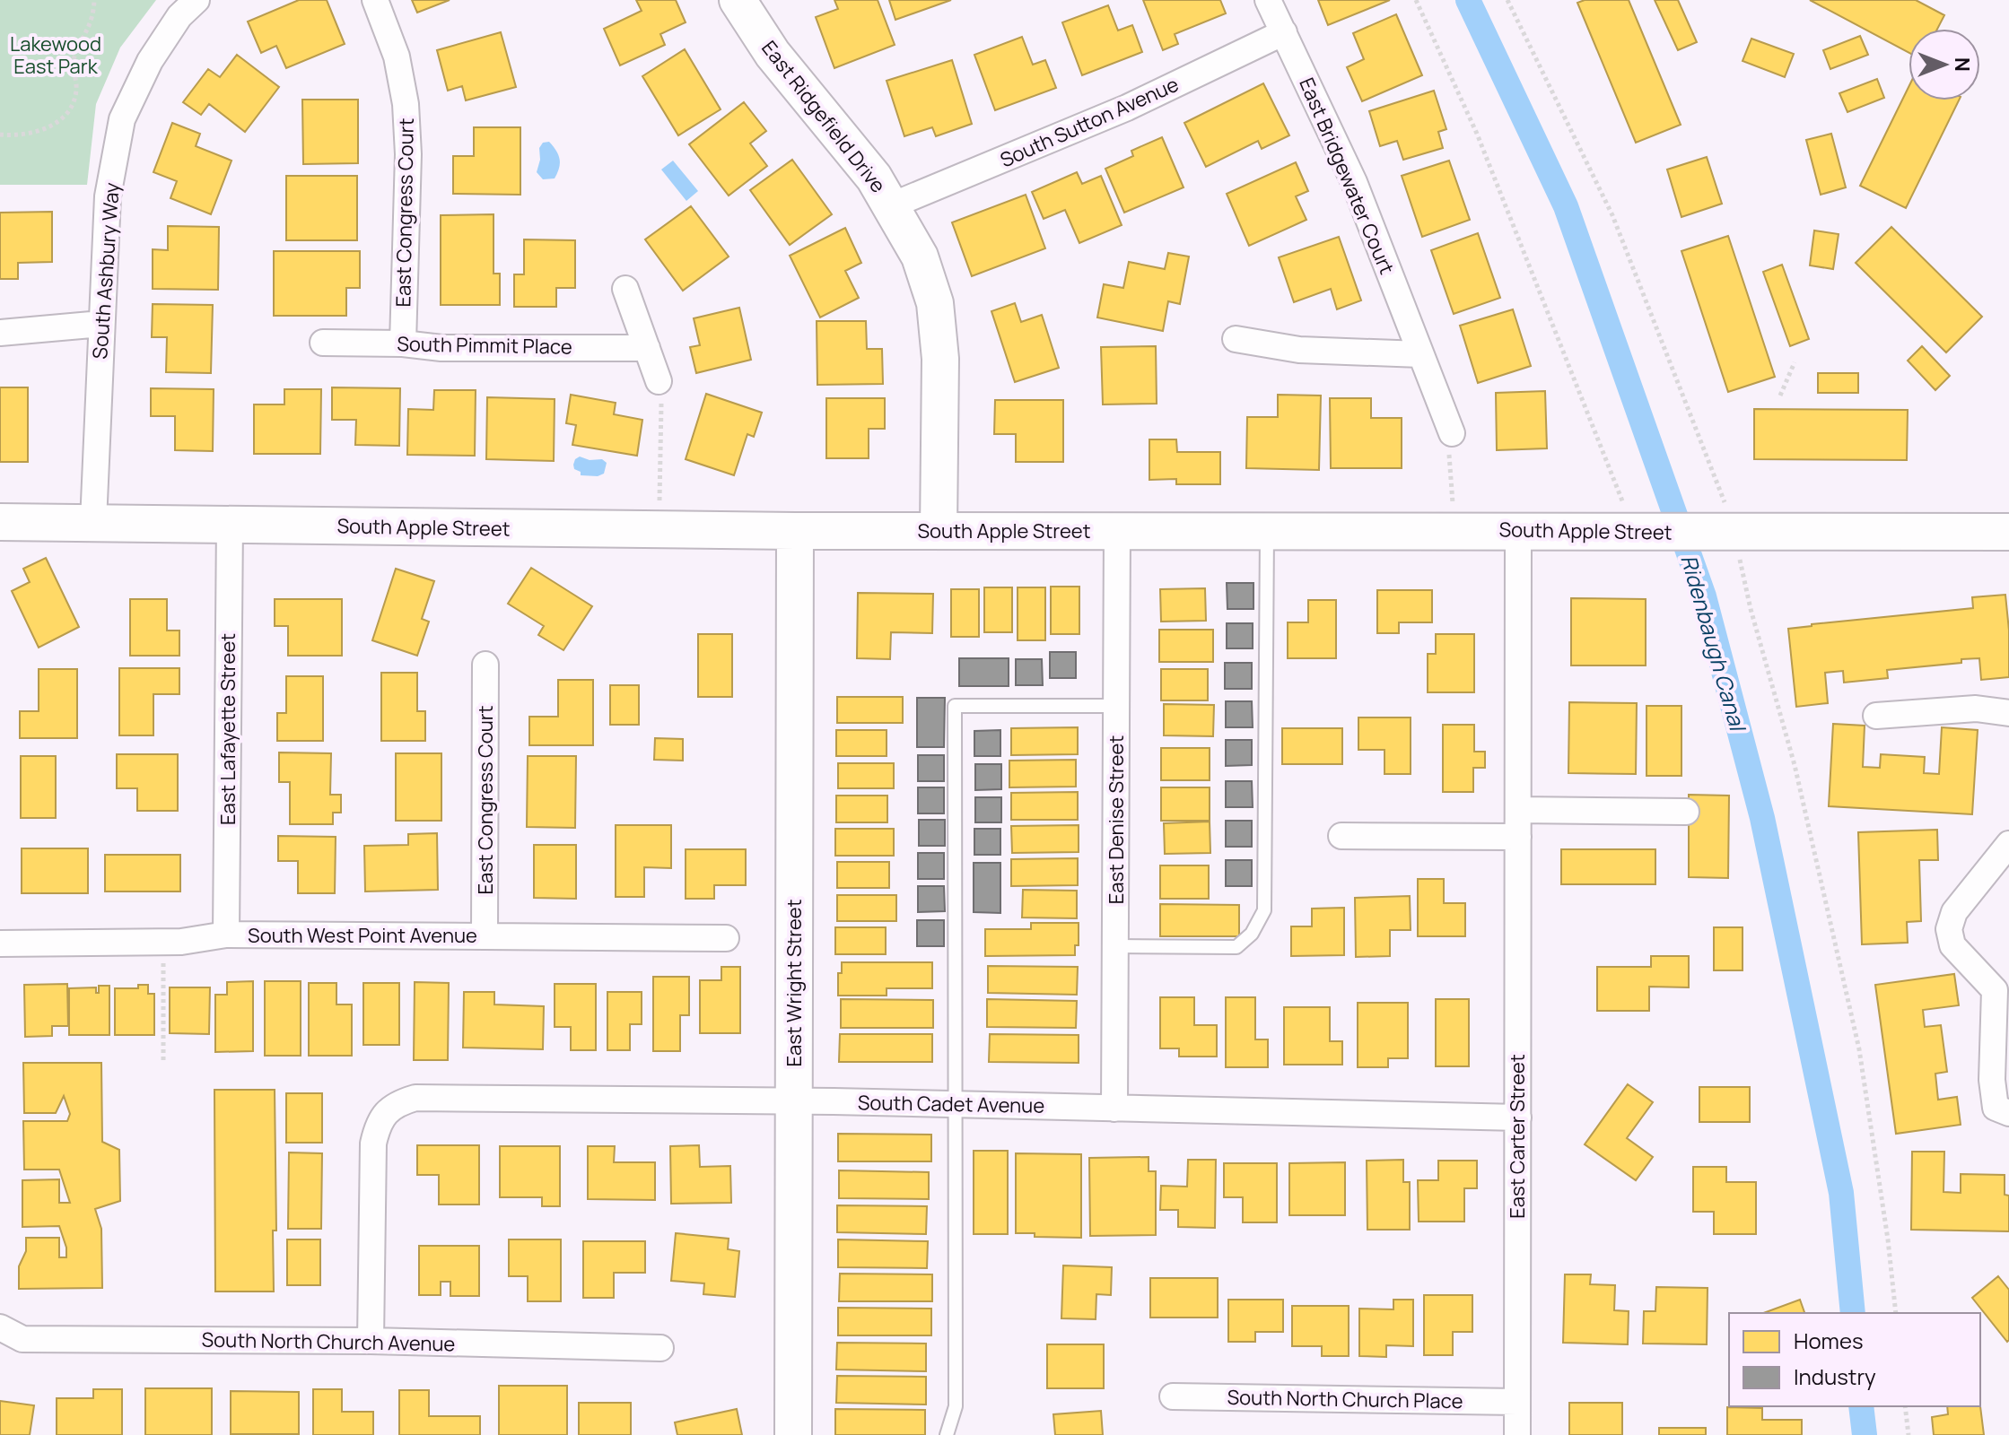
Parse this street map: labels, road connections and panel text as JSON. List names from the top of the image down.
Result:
{
  "streets": {
    "main road": ["East Ridgefield Drive", "South Apple Street", "East Wright Street"],
    "street": [
      "South Sutton Avenue",
      "East Bridgewater Court",
      "East Congress Court",
      "South Ashbury Way",
      "South Pimmit Place",
      "East Lafayette Street",
      "East Denise Street",
      "South West Point Avenue",
      "South Cadet Avenue",
      "East Carter Street",
      "South North Church Avenue",
      "South North Church Place"
    ]
  },
  "crossings": [
    ["East Ridgefield Drive", "South Sutton Avenue"],
    ["East Ridgefield Drive", "South Apple Street"],
    ["South Sutton Avenue", "East Bridgewater Court"],
    ["East Congress Court", "South Pimmit Place"],
    ["East Congress Court", "South West Point Avenue"],
    ["South Ashbury Way", "South Apple Street"],
    ["South Apple Street", "East Lafayette Street"],
    ["South Apple Street", "East Denise Street"],
    ["South Apple Street", "East Wright Street"],
    ["South Apple Street", "East Carter Street"],
    ["East Lafayette Street", "South West Point Avenue"],
    ["East Denise Street", "South Cadet Avenue"],
    ["East Wright Street", "South Cadet Avenue"],
    ["South Cadet Avenue", "East Carter Street"],
    ["South Cadet Avenue", "South North Church Avenue"],
    ["East Carter Street", "South North Church Place"]
  ],
  "water": ["Ridenbaugh Canal"],
  "parks": ["Lakewood East Park"],
  "legend": ["Homes", "Industry"],
  "north": "right"
}
